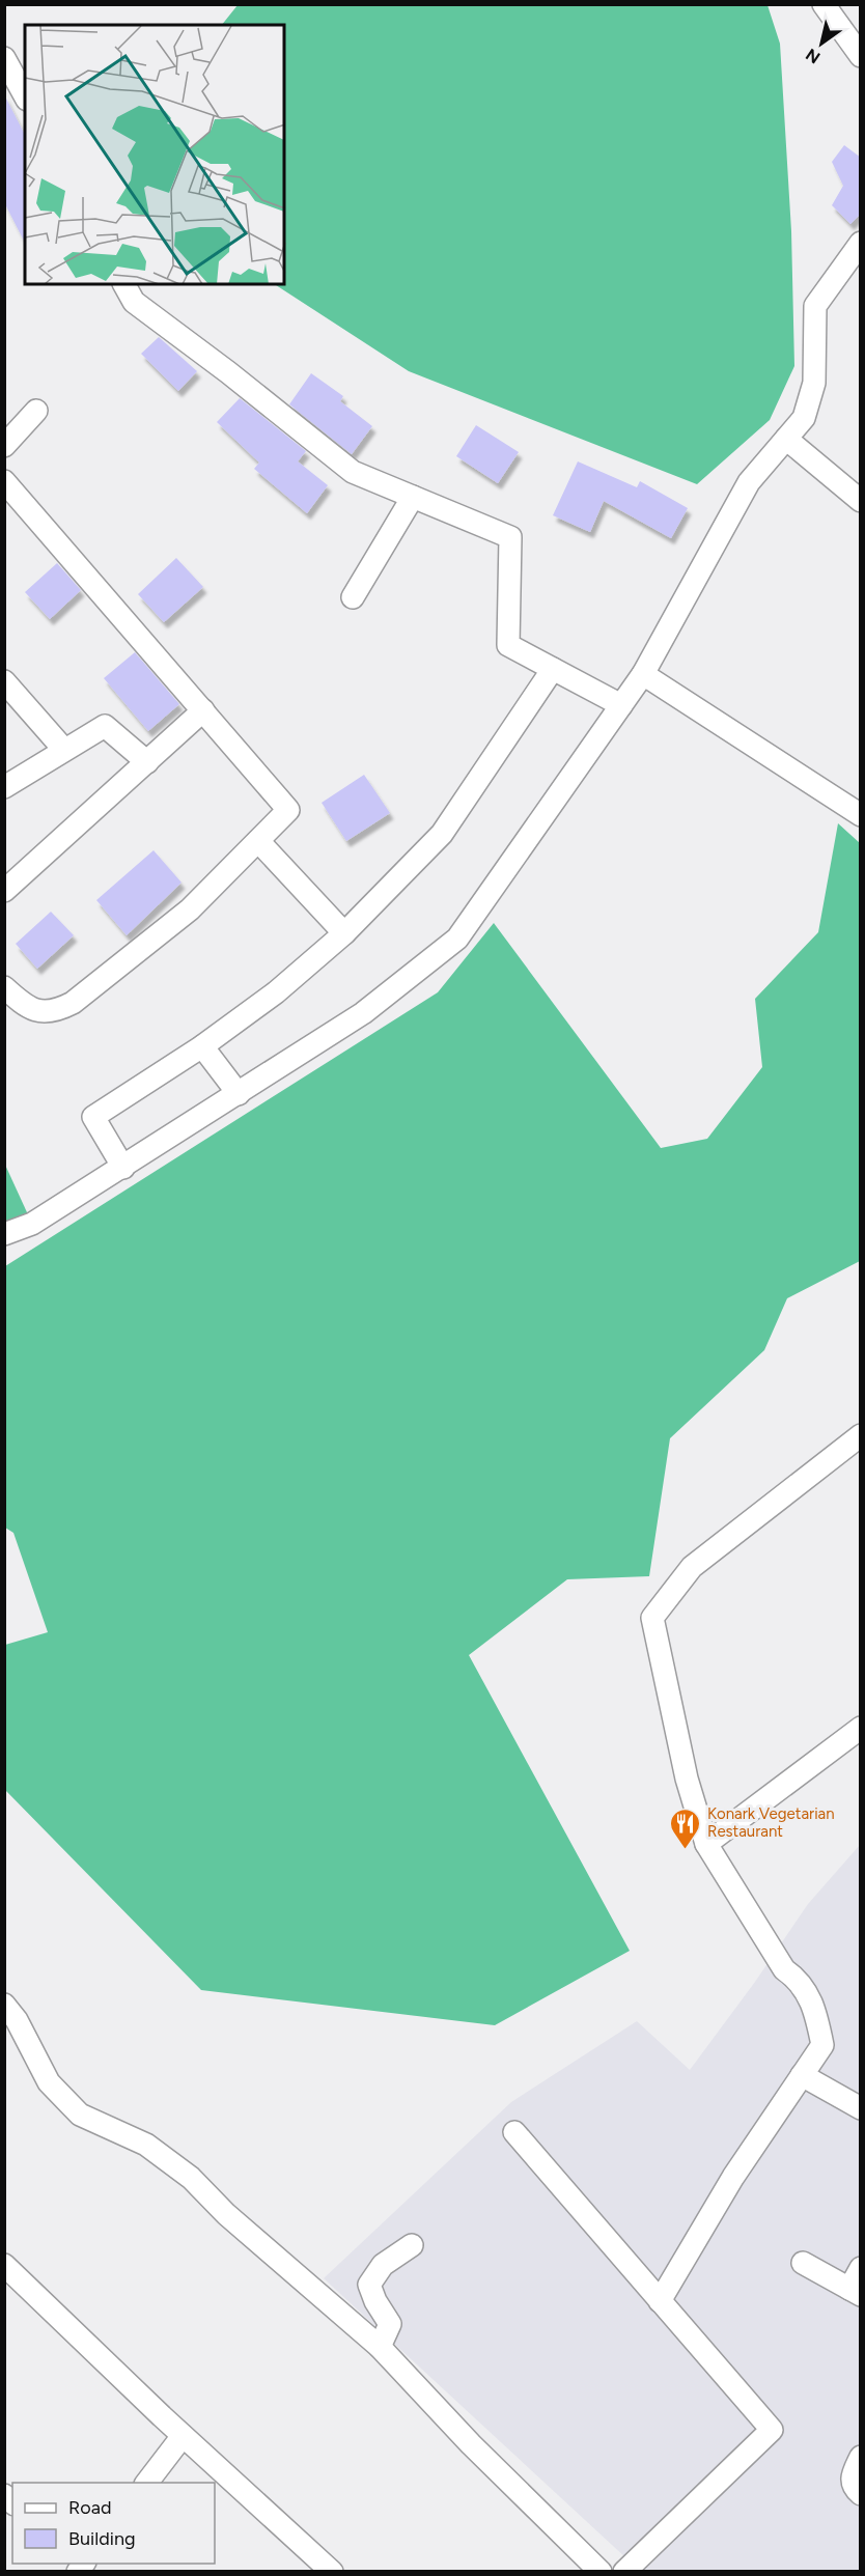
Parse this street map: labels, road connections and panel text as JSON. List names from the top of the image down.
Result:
{
  "places": {
    "restaurant": ["Konark Vegetarian Restaurant"]
  },
  "legend": ["Road", "Building"],
  "north": "bottom left"
}
